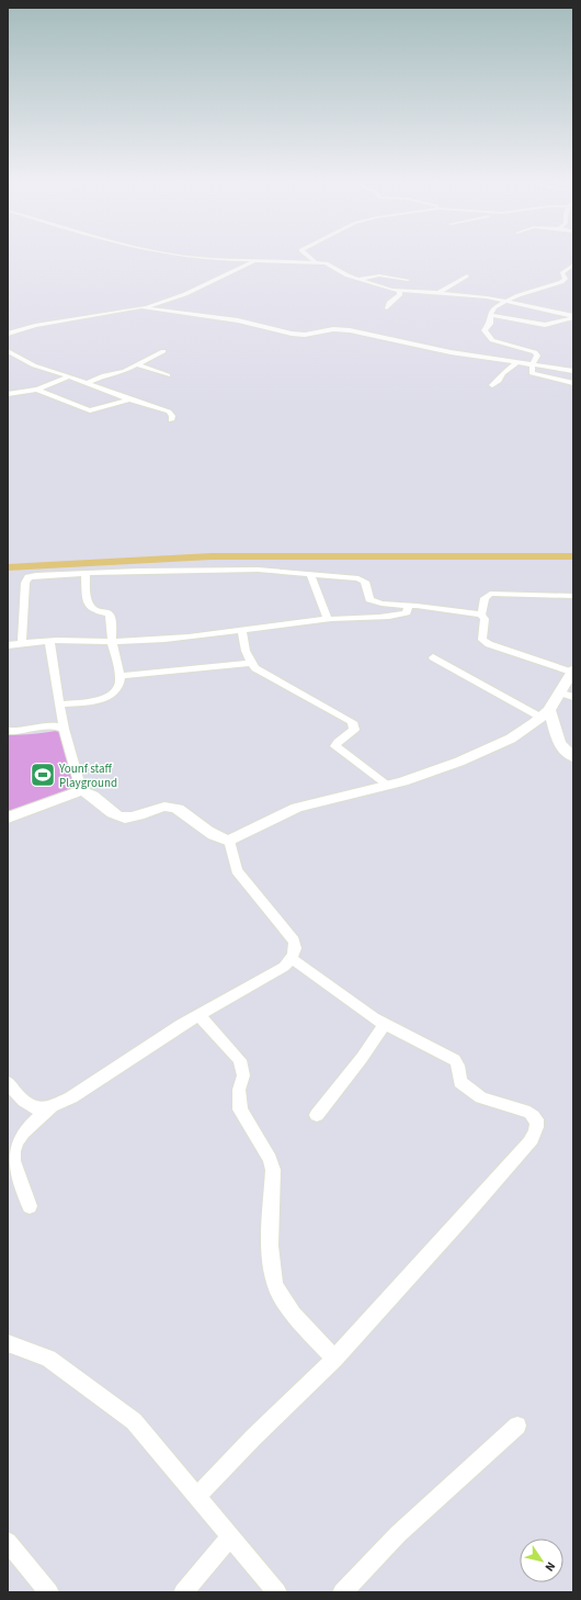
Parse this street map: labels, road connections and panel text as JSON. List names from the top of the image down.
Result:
{
  "places": {
    "sports": ["Younf staff Playground"]
  },
  "north": "bottom right"
}
